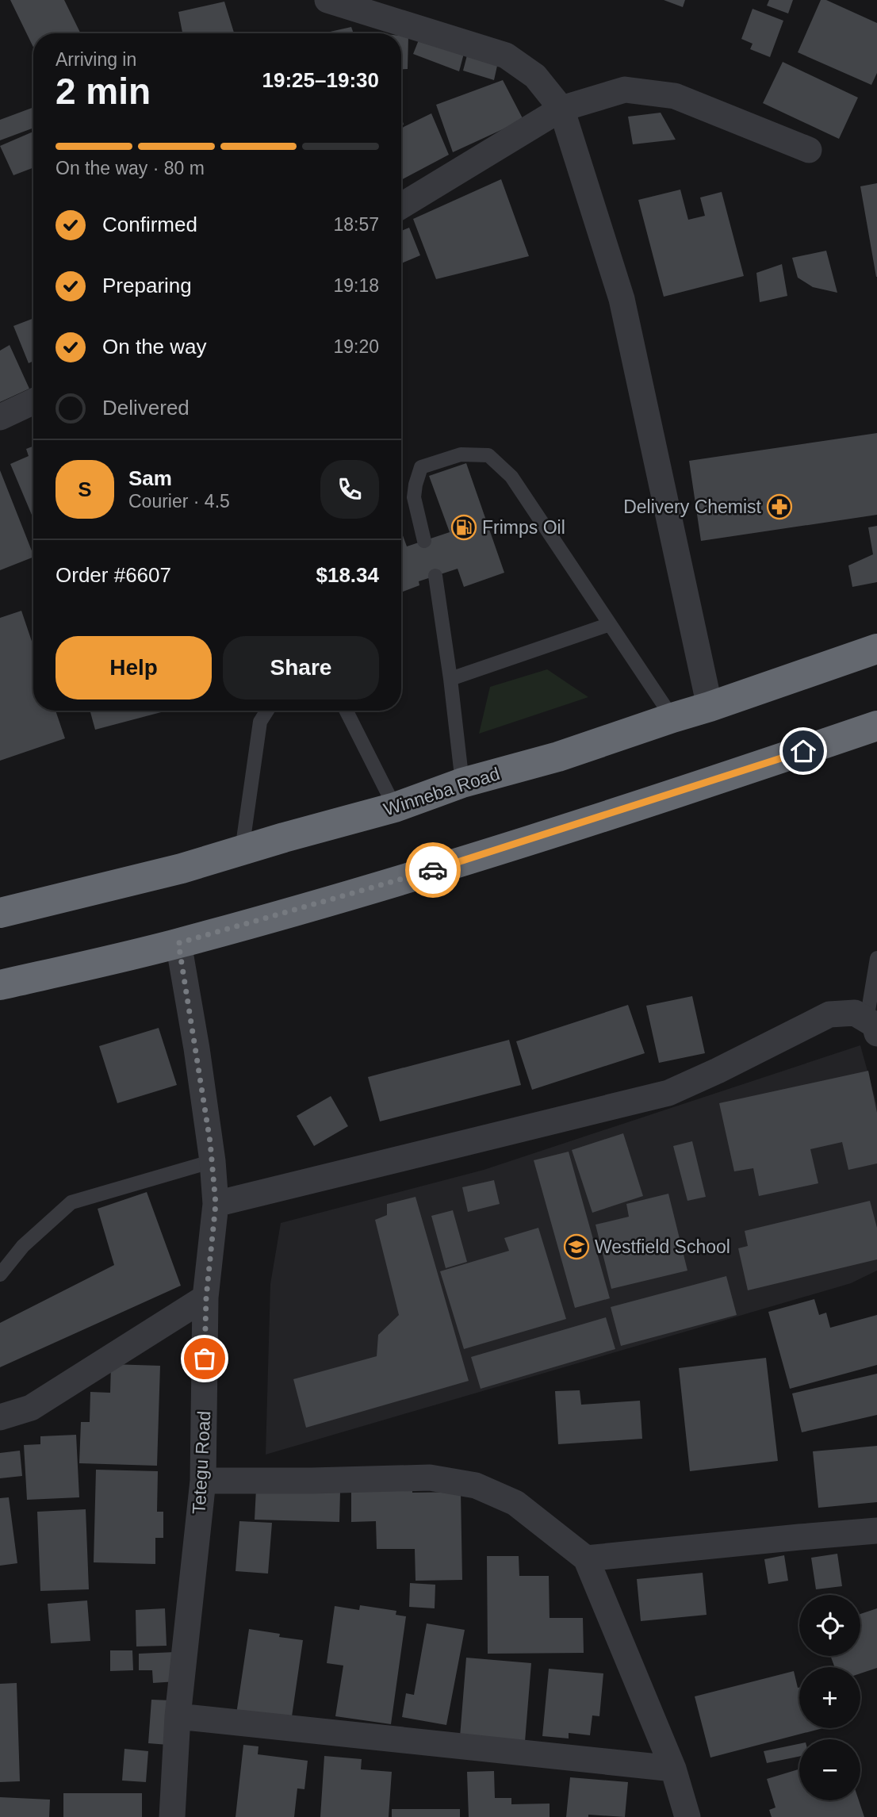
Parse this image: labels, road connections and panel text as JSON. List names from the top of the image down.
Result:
{
  "streets": {
    "highway": ["Winneba Road"],
    "street": ["Tetegu Road"]
  },
  "places": {
    "pharmacy": ["Delivery Chemist"],
    "fuel station": ["Frimps Oil"],
    "school or university": ["Westfield School"]
  },
  "page": {
    "heading": ["2 min", "Arriving in", "19:25–19:30"],
    "panel": [
      "Sam",
      "Courier · 4.5",
      "Order #6607",
      "$18.34"
    ],
    "bar": "On the way · 80 m",
    "list": [
      ["Confirmed", "18:57"],
      ["Preparing", "19:18"],
      ["On the way", "19:20"],
      "Delivered"
    ],
    "round": "S",
    "buttons": ["Help", "Share"],
    "map_buttons": ["+", "−"]
  }
}
